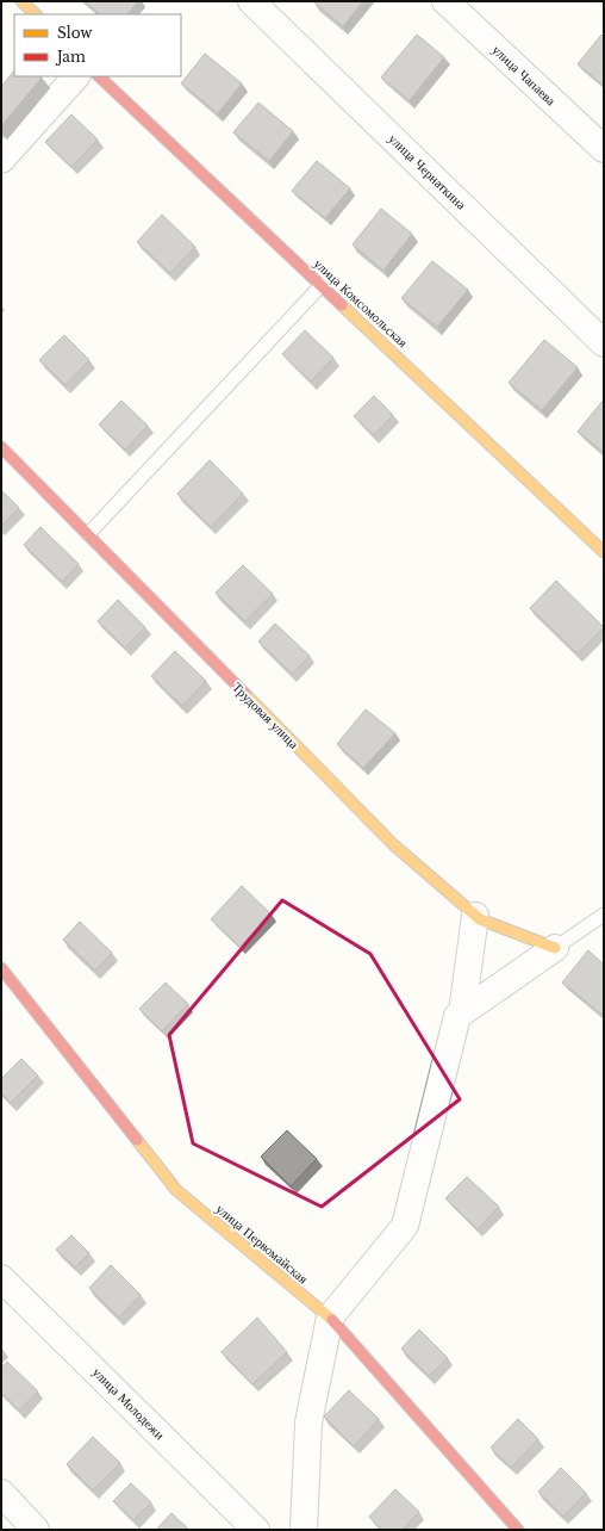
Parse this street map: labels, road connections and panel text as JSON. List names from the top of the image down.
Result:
{
  "streets": {
    "street": [
      "улица Чапаева",
      "улица Чернаткина",
      "улица Комсомольская",
      "Трудовая улица",
      "улица Первомайская",
      "улица Молодежи"
    ]
  },
  "legend": ["Slow", "Jam"]
}
